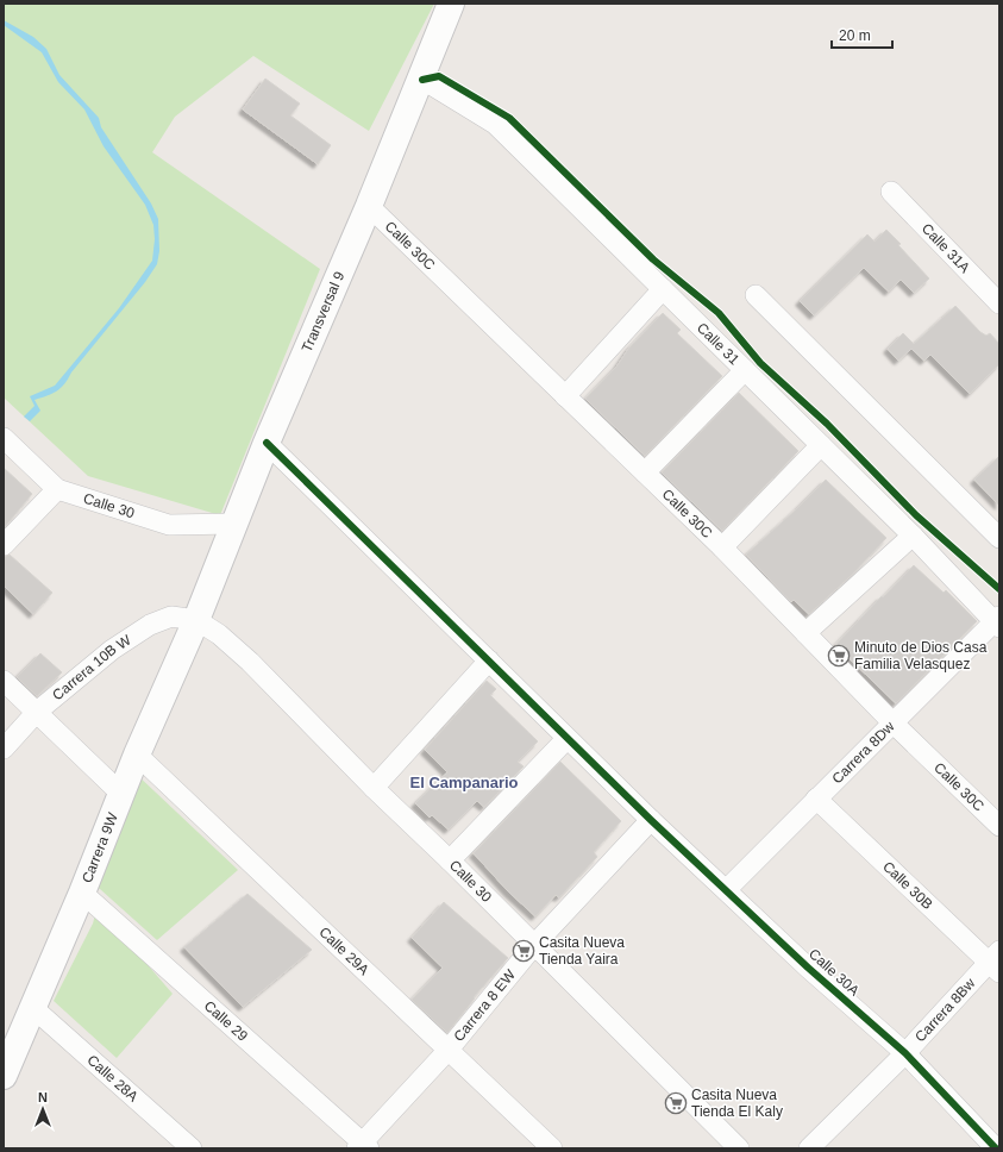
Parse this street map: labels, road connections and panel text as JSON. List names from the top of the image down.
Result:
{
  "streets": {
    "main road": ["Transversal 9", "Carrera 9W"],
    "street": [
      "Calle 30C",
      "Calle 31A",
      "Calle 31",
      "Calle 30",
      "Carrera 10B W",
      "Carrera 8Dw",
      "Calle 30B",
      "Calle 29A",
      "Calle 30A",
      "Carrera 8 EW",
      "Carrera 8Bw",
      "Calle 29",
      "Calle 28A"
    ]
  },
  "crossings": [
    ["Calle 30C", "Transversal 9"],
    ["Calle 30C", "Carrera 8Dw"],
    ["Transversal 9", "Calle 31"],
    ["Transversal 9", "Calle 30"],
    ["Transversal 9", "Carrera 10B W"],
    ["Transversal 9", "Carrera 9W"],
    ["Transversal 9", "Calle 30A"],
    ["Calle 31", "Carrera 8Dw"],
    ["Calle 30", "Carrera 10B W"],
    ["Calle 30", "Carrera 9W"],
    ["Calle 30", "Carrera 8 EW"],
    ["Carrera 10B W", "Carrera 9W"],
    ["Carrera 8Dw", "Calle 30B"],
    ["Carrera 8Dw", "Calle 30A"],
    ["Carrera 9W", "Calle 29A"],
    ["Carrera 9W", "Calle 29"],
    ["Carrera 9W", "Calle 28A"],
    ["Calle 30B", "Carrera 8Bw"],
    ["Calle 29A", "Carrera 8 EW"],
    ["Calle 30A", "Carrera 8 EW"],
    ["Calle 30A", "Carrera 8Bw"],
    ["Carrera 8 EW", "Calle 29"]
  ],
  "districts": ["El Campanario"],
  "places": {
    "supermarket": ["Minuto de Dios Casa Familia Velasquez", "Casita Nueva Tienda Yaira", "Casita Nueva Tienda El Kaly"]
  },
  "scale_bar": "20 m",
  "north": "top"
}
